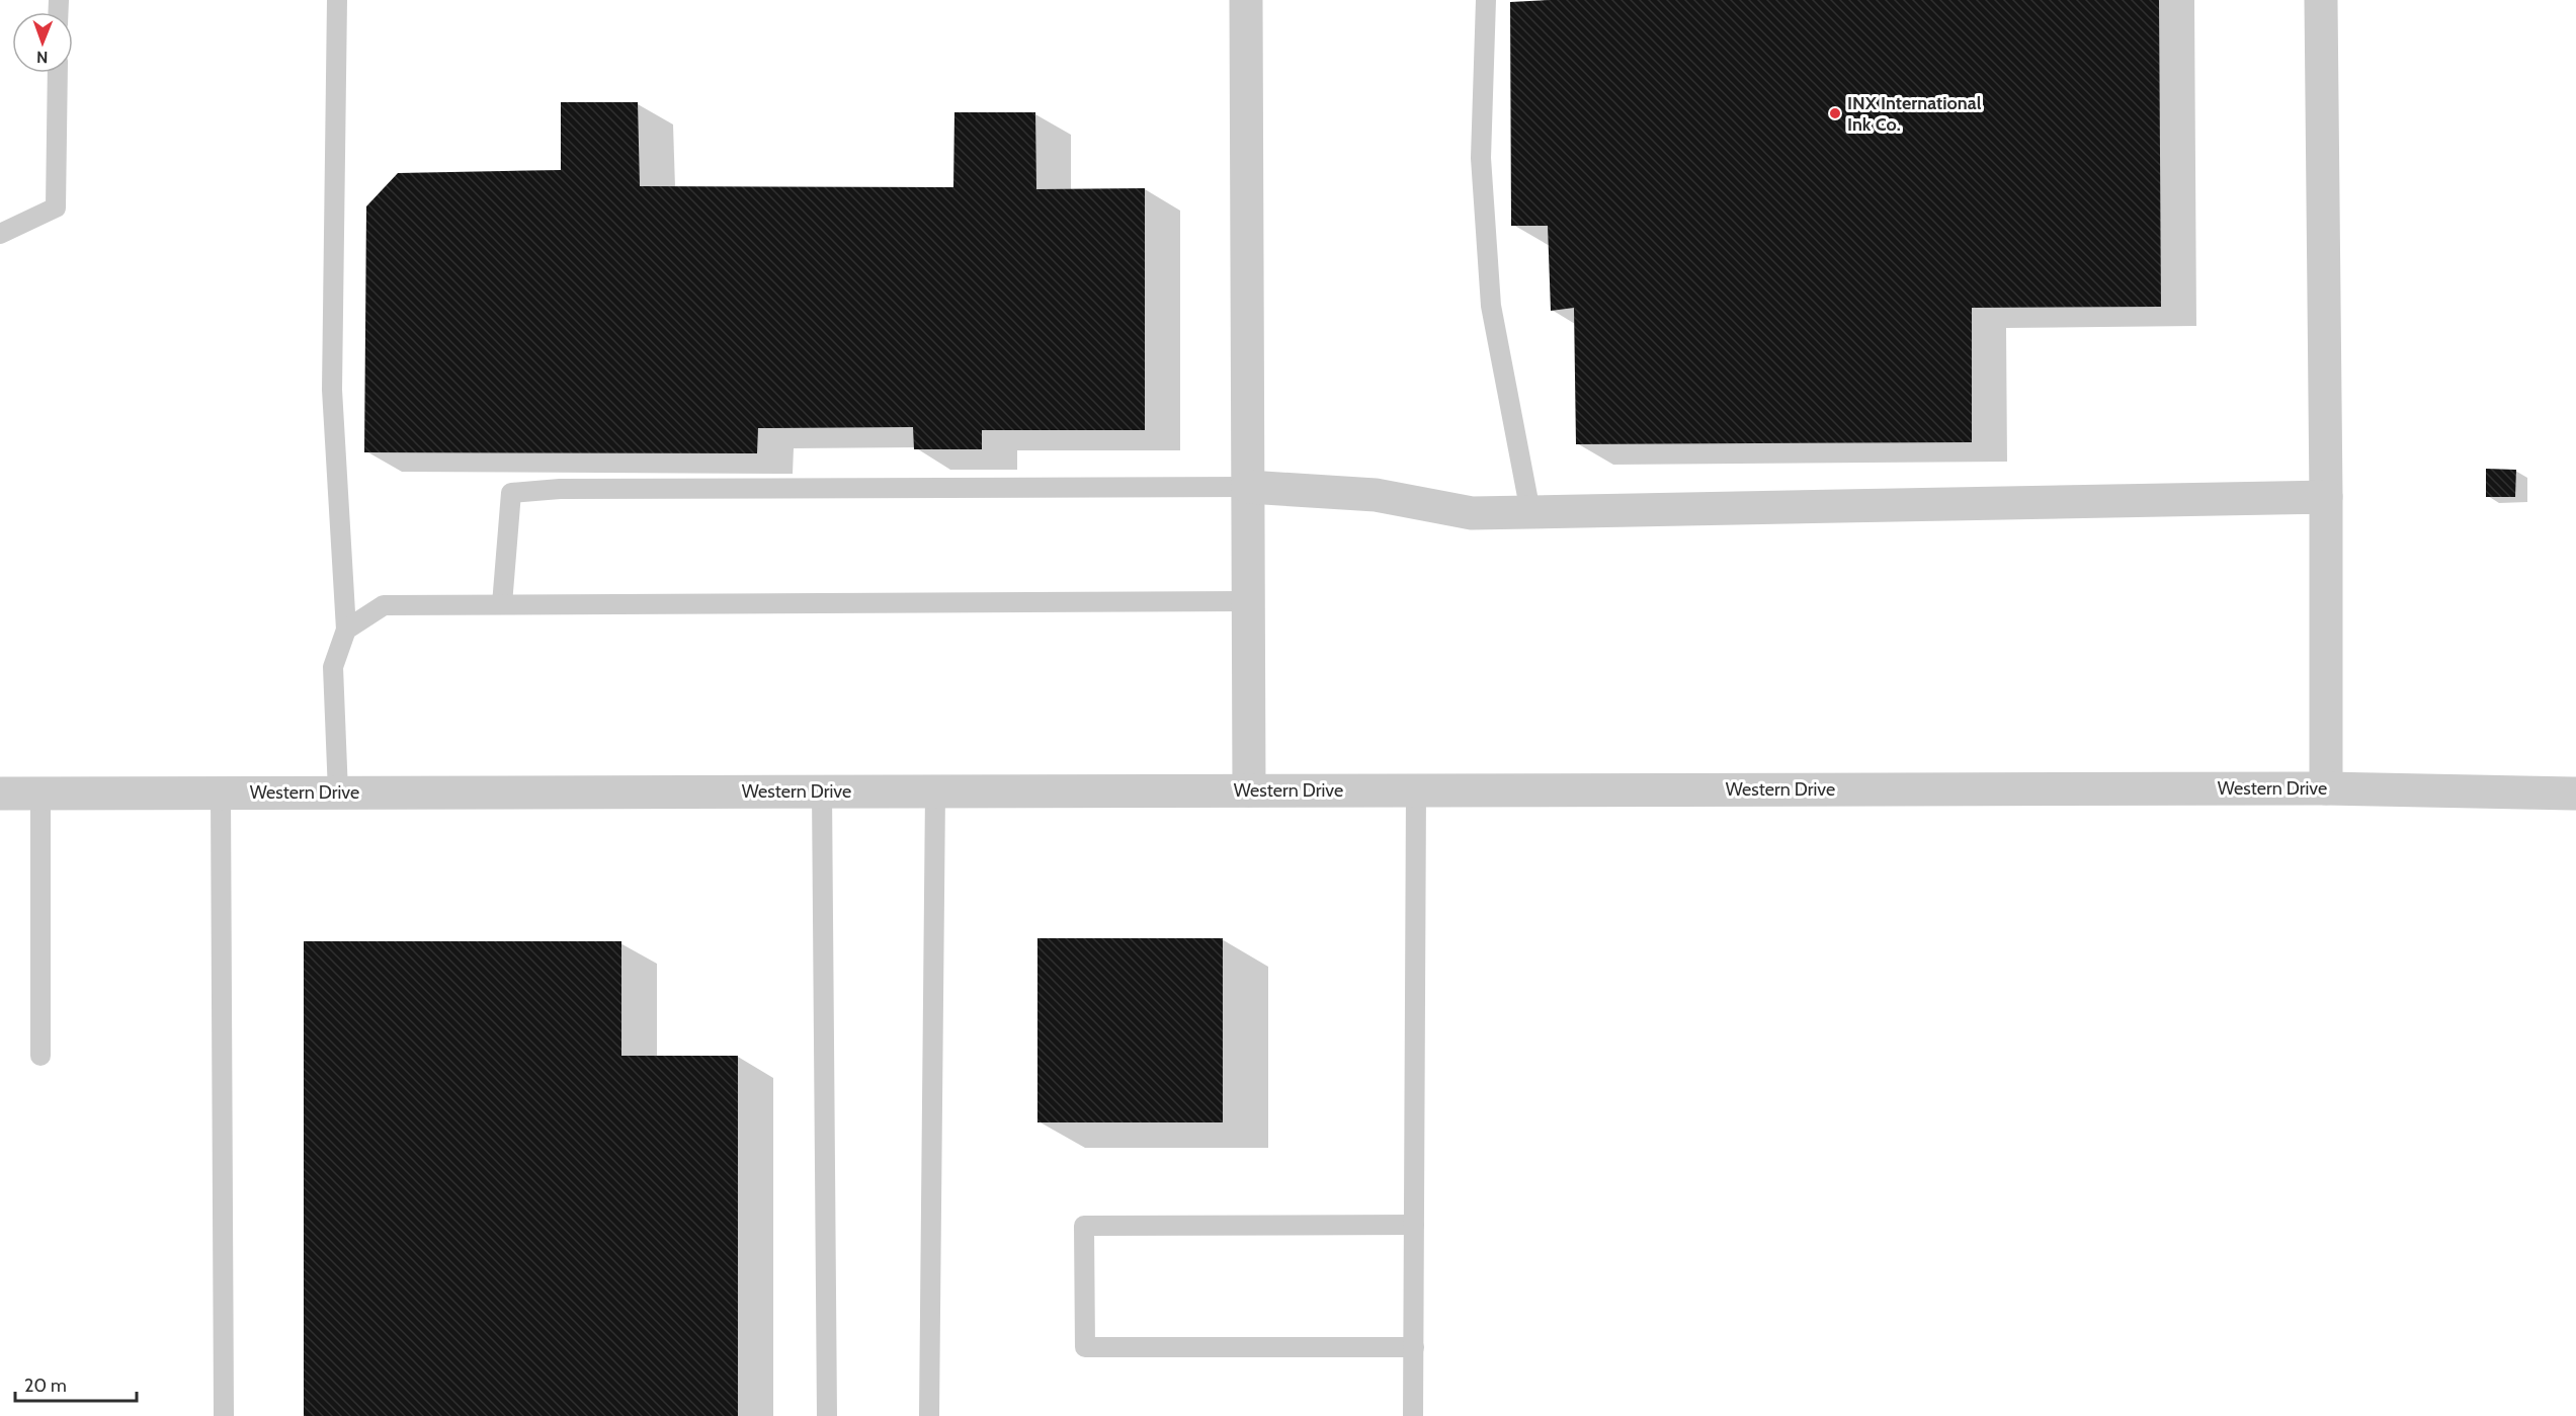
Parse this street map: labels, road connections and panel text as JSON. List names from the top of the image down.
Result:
{
  "streets": {
    "street": ["Western Drive"]
  },
  "places": ["INX International Ink Co."],
  "scale_bar": "20 m",
  "north": "bottom"
}
